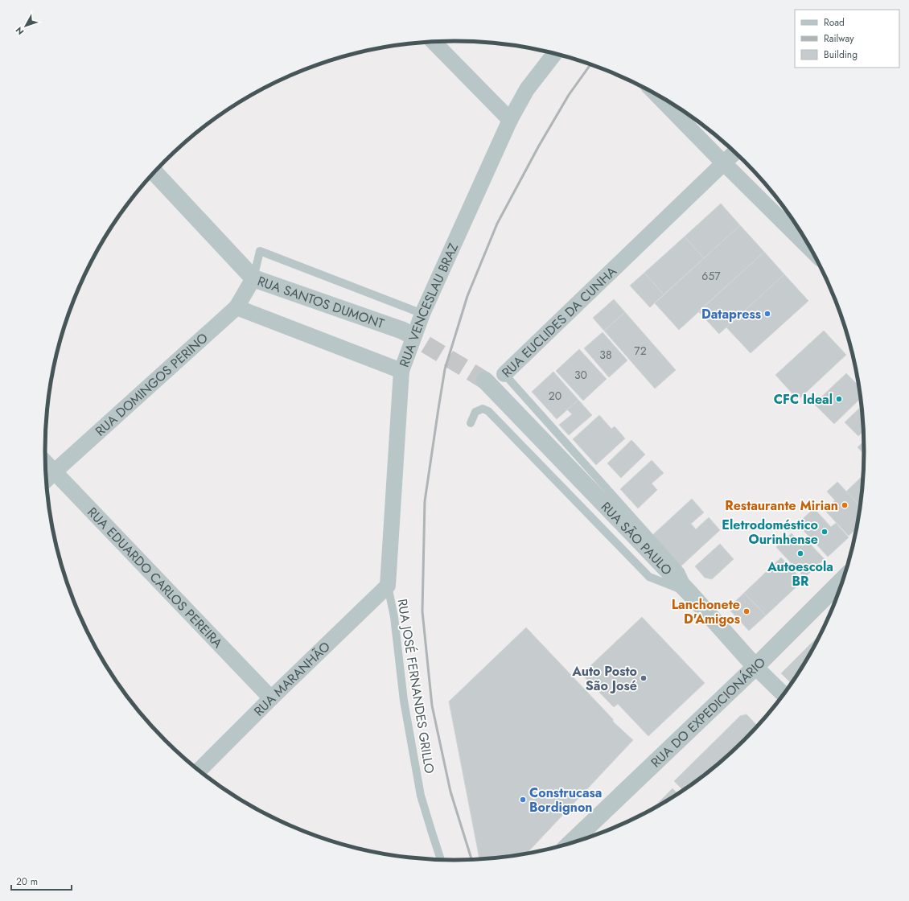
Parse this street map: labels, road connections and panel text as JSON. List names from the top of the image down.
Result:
{
  "streets": {
    "street": [
      "RUA SANTOS DUMONT",
      "RUA VENCESLAU BRAZ",
      "RUA EUCLIDES DA CUNHA",
      "RUA DOMINGOS PERINO",
      "RUA SÃO PAULO",
      "RUA EDUARDO CARLOS PEREIRA",
      "RUA MARANHÃO",
      "RUA DO EXPEDICIONÁRIO"
    ],
    "lane": ["RUA JOSÉ FERNANDES GRILLO"]
  },
  "crossings": [
    ["RUA SANTOS DUMONT", "RUA DOMINGOS PERINO"],
    ["RUA VENCESLAU BRAZ", "RUA MARANHÃO"],
    ["RUA VENCESLAU BRAZ", "RUA JOSÉ FERNANDES GRILLO"],
    ["RUA EUCLIDES DA CUNHA", "RUA SÃO PAULO"],
    ["RUA DOMINGOS PERINO", "RUA EDUARDO CARLOS PEREIRA"],
    ["RUA SÃO PAULO", "RUA DO EXPEDICIONÁRIO"],
    ["RUA EDUARDO CARLOS PEREIRA", "RUA MARANHÃO"],
    ["RUA MARANHÃO", "RUA JOSÉ FERNANDES GRILLO"]
  ],
  "places": [
    "Datapress",
    "CFC Ideal",
    "Restaurante Mirian",
    "Eletrodoméstico Ourinhense",
    "Autoescola BR",
    "Lanchonete D'Amigos",
    "Auto Posto São José",
    "Construcasa Bordignon"
  ],
  "house_numbers": [
    "657",
    "72",
    "38",
    "30",
    "20"
  ],
  "legend": ["Road", "Railway", "Building"],
  "scale_bar": "20 m",
  "north": "bottom left"
}
